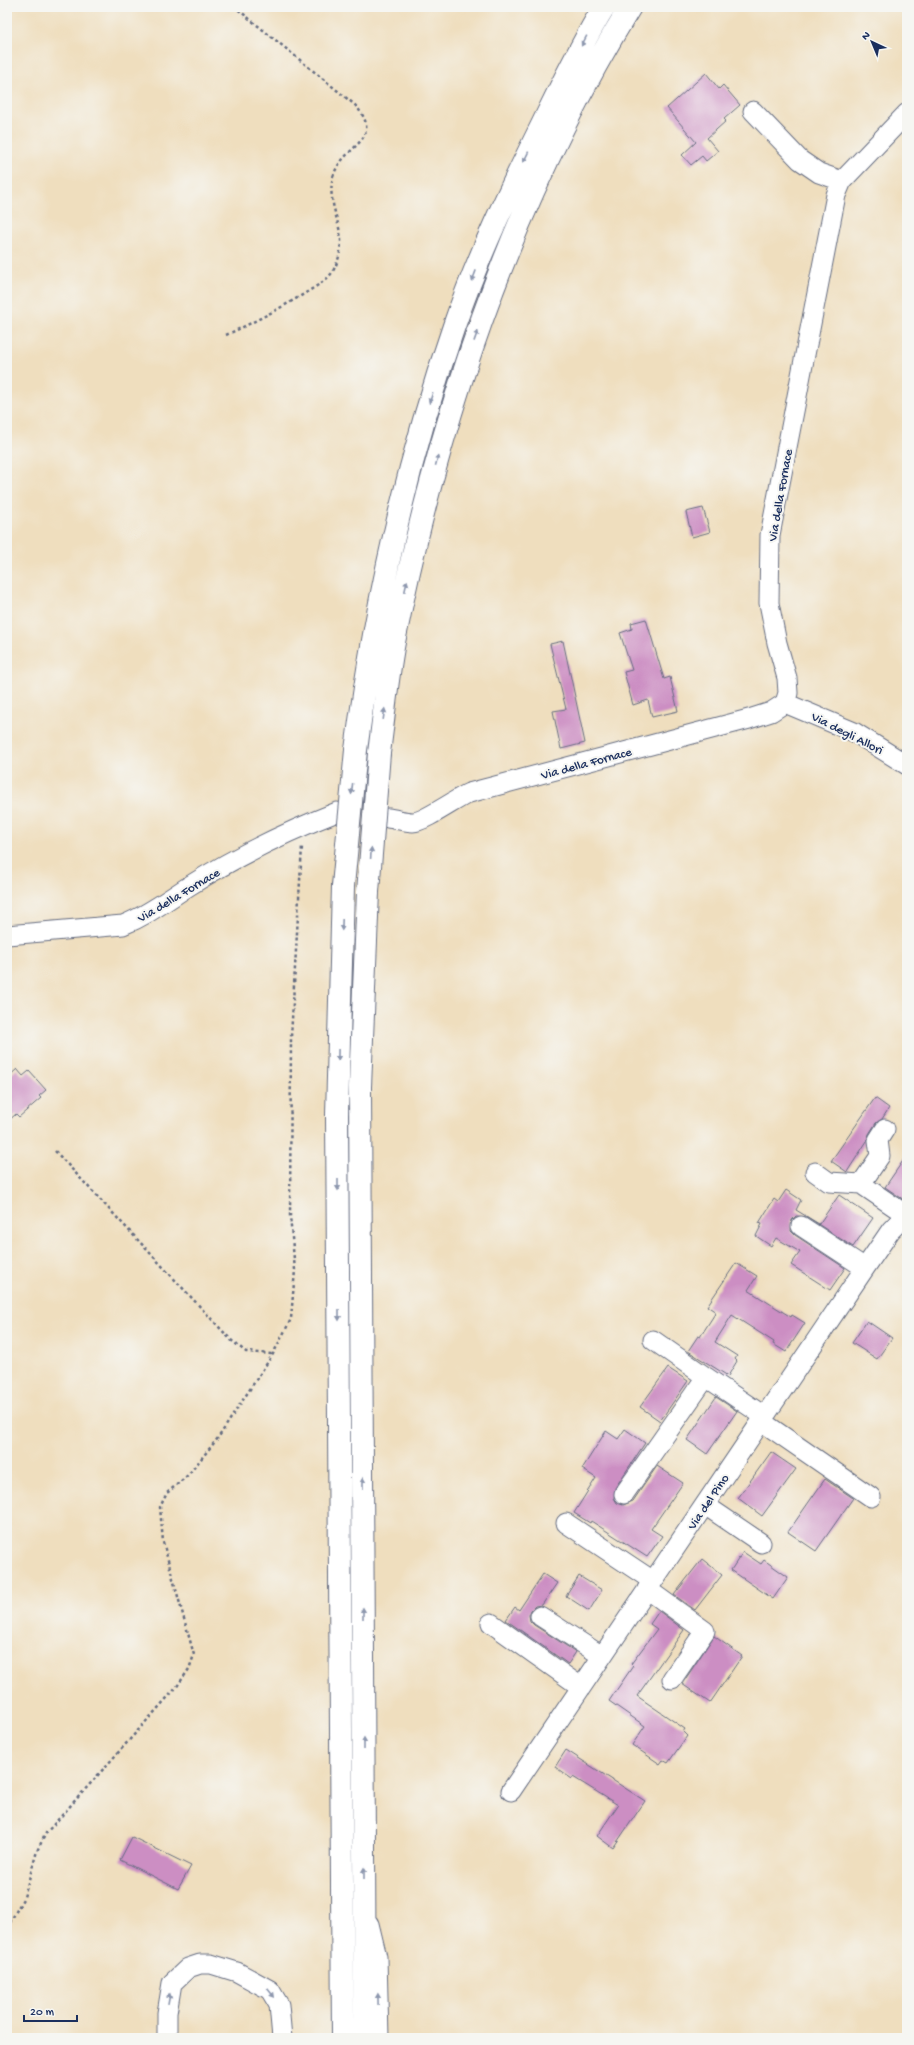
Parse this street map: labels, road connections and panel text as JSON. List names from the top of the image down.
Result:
{
  "streets": {
    "street": ["Via della Fornace", "Via degli Allori", "Via del Pino"]
  },
  "crossings": [
    ["Via della Fornace", "Via degli Allori"]
  ],
  "scale_bar": "20 m",
  "north": "top left"
}
